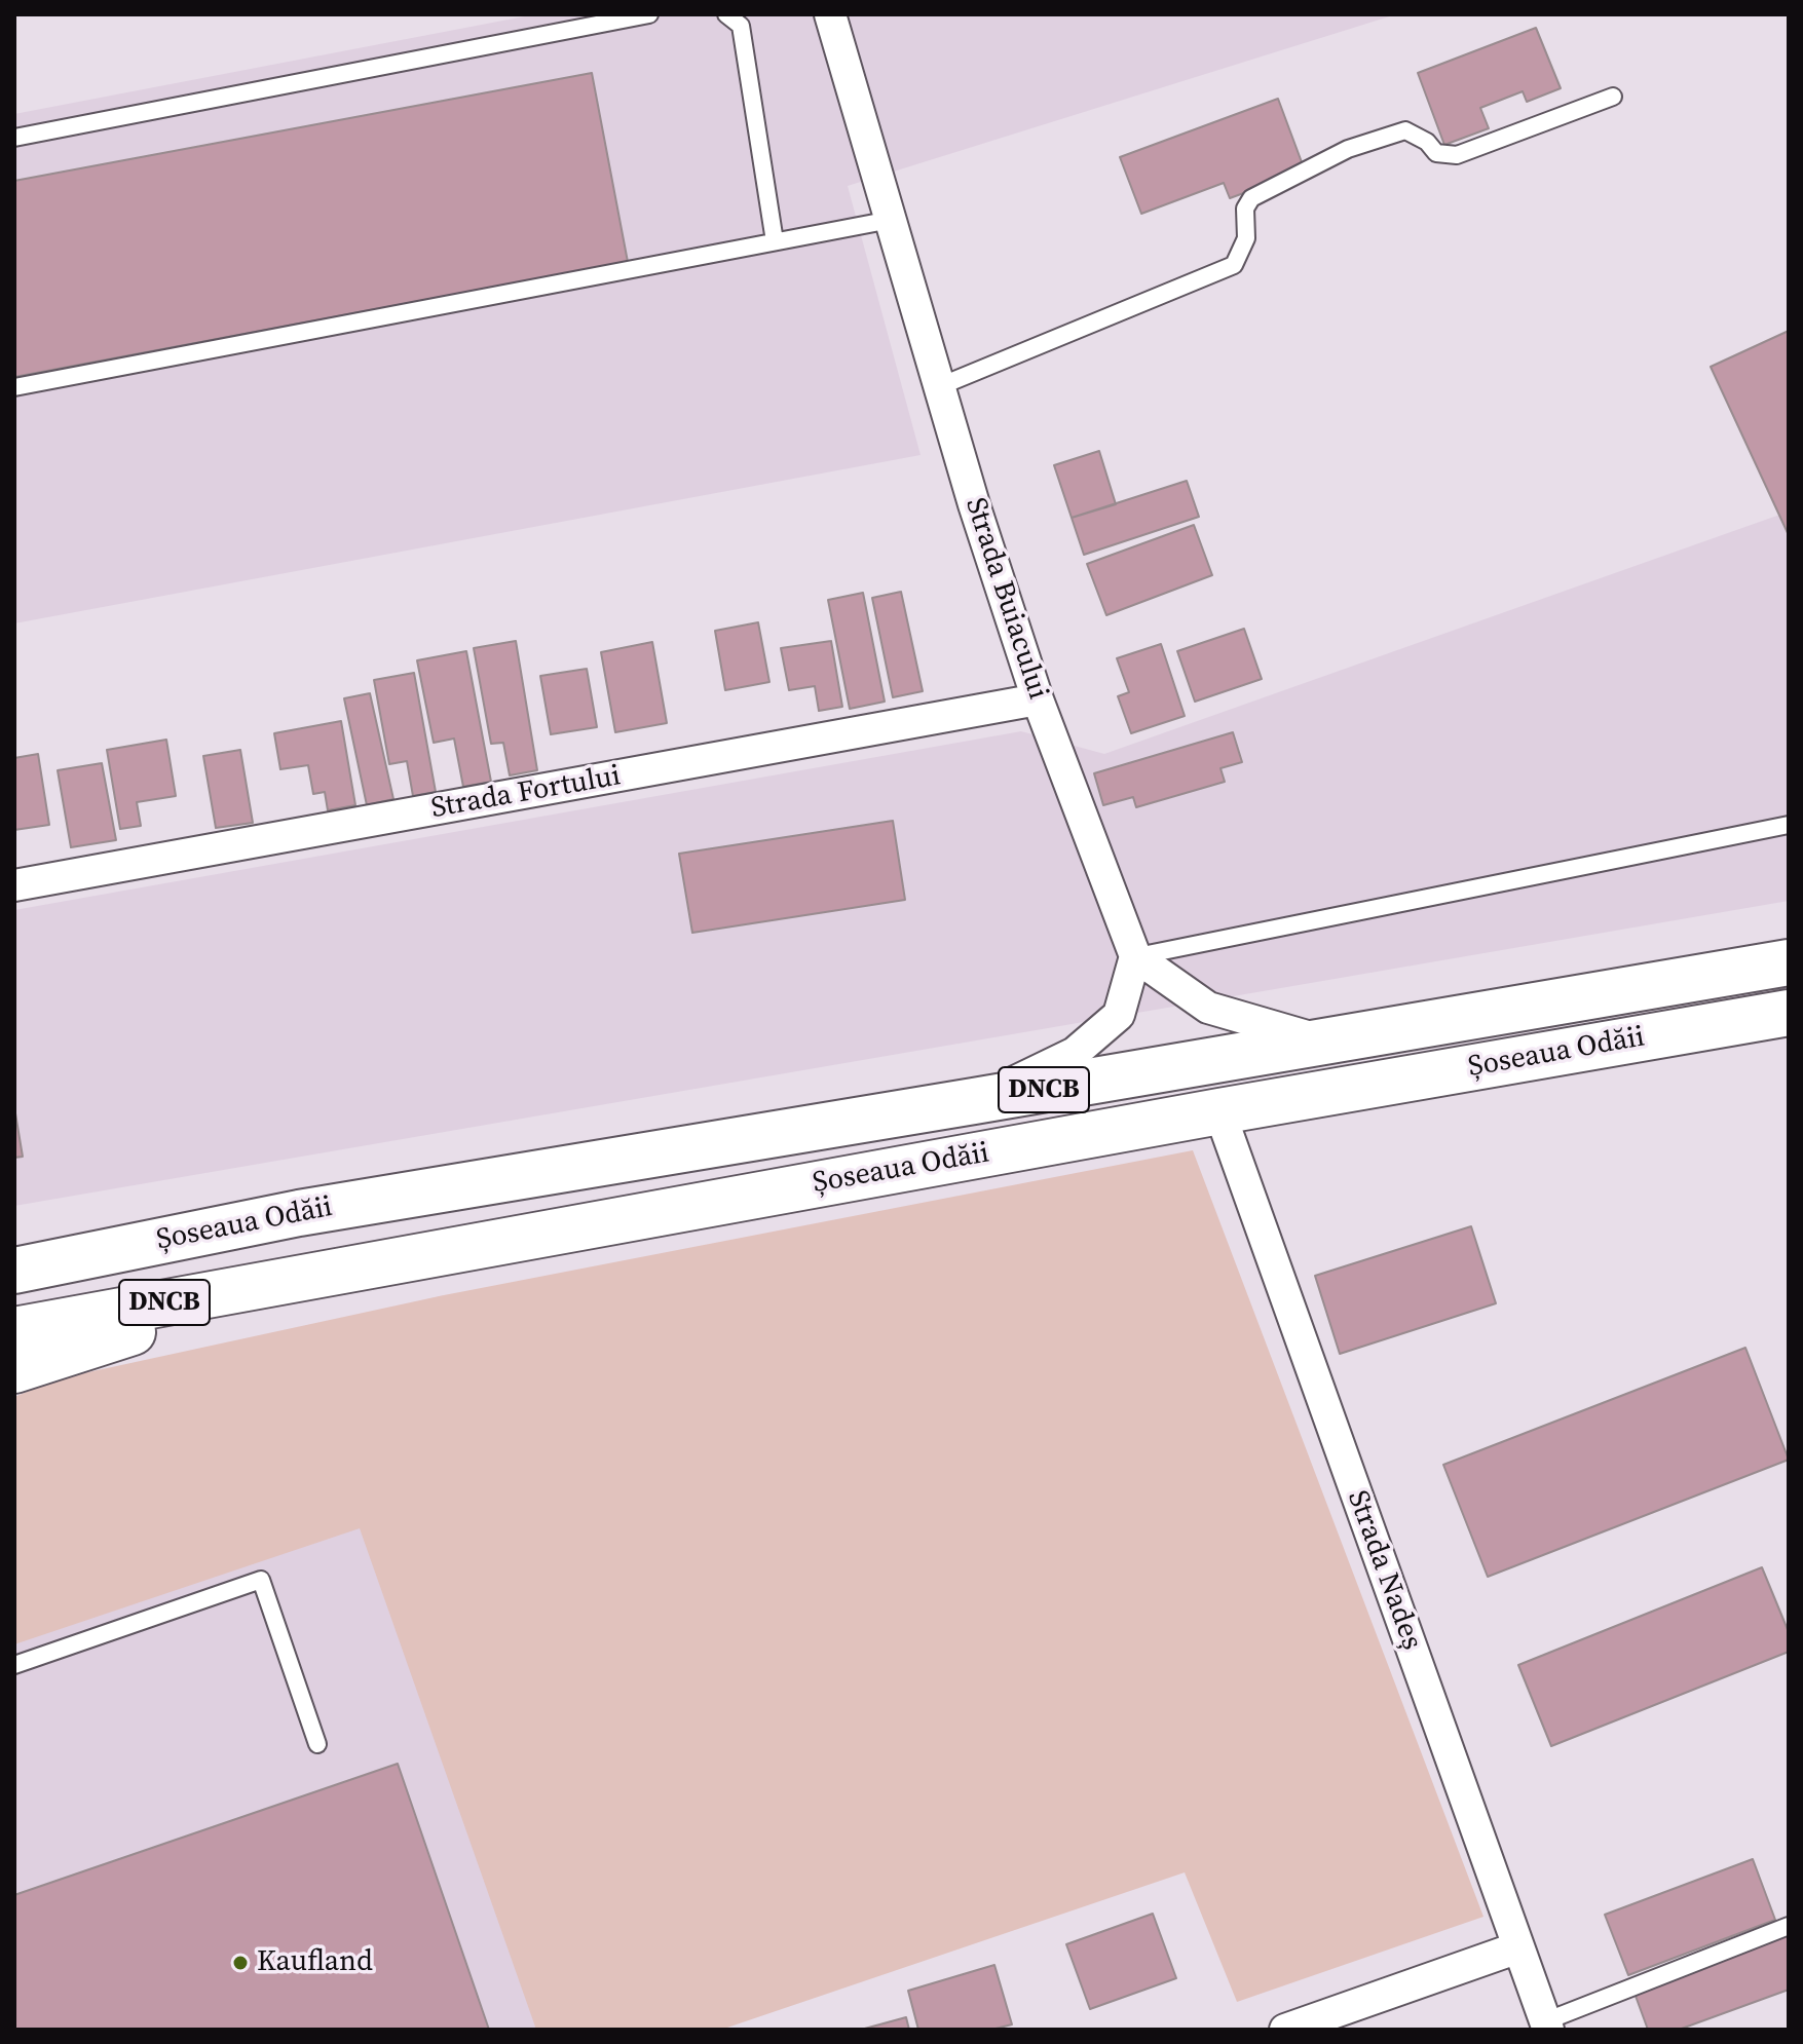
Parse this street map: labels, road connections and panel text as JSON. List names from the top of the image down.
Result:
{
  "streets": {
    "main road": ["Șoseaua Odăii", "DNCB"],
    "street": ["Strada Buiacului", "Strada Fortului", "Strada Nadeș"]
  },
  "crossings": [
    ["Strada Buiacului", "Strada Fortului"],
    ["Șoseaua Odăii", "Strada Nadeș"]
  ],
  "places": ["Kaufland"]
}
